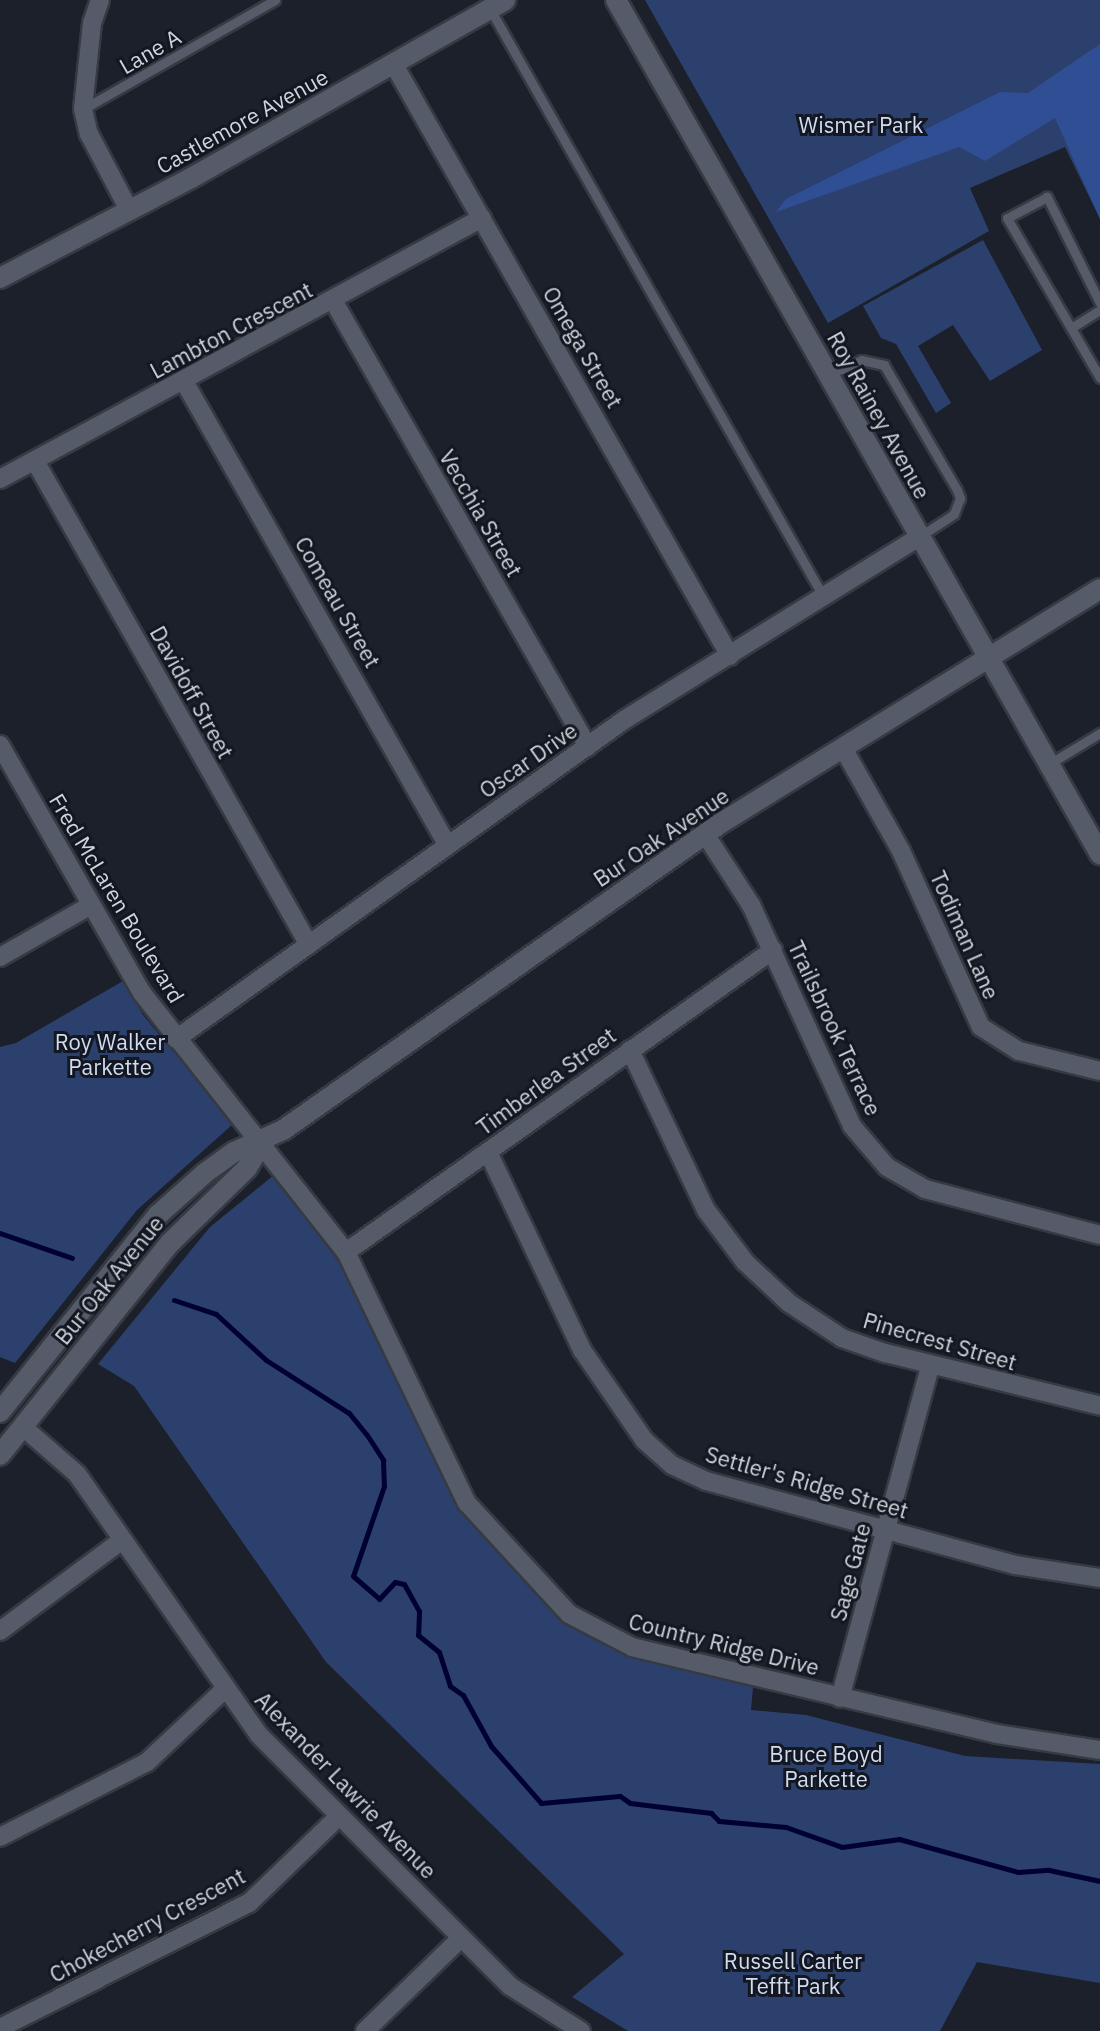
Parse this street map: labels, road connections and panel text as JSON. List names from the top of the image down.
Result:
{
  "streets": {
    "street": [
      "Castlemore Avenue",
      "Lambton Crescent",
      "Omega Street",
      "Roy Rainey Avenue",
      "Vecchia Street",
      "Comeau Street",
      "Davidoff Street",
      "Oscar Drive",
      "Bur Oak Avenue",
      "Fred McLaren Boulevard",
      "Todiman Lane",
      "Trailsbrook Terrace",
      "Timberlea Street",
      "Pinecrest Street",
      "Settler's Ridge Street",
      "Sage Gate",
      "Country Ridge Drive",
      "Alexander Lawrie Avenue",
      "Chokecherry Crescent"
    ],
    "lane": ["Lane A"]
  },
  "crossings": [
    ["Castlemore Avenue", "Omega Street"],
    ["Lambton Crescent", "Omega Street"],
    ["Lambton Crescent", "Vecchia Street"],
    ["Lambton Crescent", "Comeau Street"],
    ["Lambton Crescent", "Davidoff Street"],
    ["Omega Street", "Oscar Drive"],
    ["Roy Rainey Avenue", "Oscar Drive"],
    ["Roy Rainey Avenue", "Bur Oak Avenue"],
    ["Vecchia Street", "Oscar Drive"],
    ["Comeau Street", "Oscar Drive"],
    ["Davidoff Street", "Oscar Drive"],
    ["Oscar Drive", "Fred McLaren Boulevard"],
    ["Bur Oak Avenue", "Fred McLaren Boulevard"],
    ["Bur Oak Avenue", "Todiman Lane"],
    ["Bur Oak Avenue", "Trailsbrook Terrace"],
    ["Bur Oak Avenue", "Country Ridge Drive"],
    ["Bur Oak Avenue", "Alexander Lawrie Avenue"],
    ["Fred McLaren Boulevard", "Country Ridge Drive"],
    ["Trailsbrook Terrace", "Timberlea Street"],
    ["Timberlea Street", "Pinecrest Street"],
    ["Timberlea Street", "Settler's Ridge Street"],
    ["Timberlea Street", "Country Ridge Drive"],
    ["Pinecrest Street", "Sage Gate"],
    ["Settler's Ridge Street", "Sage Gate"],
    ["Sage Gate", "Country Ridge Drive"],
    ["Alexander Lawrie Avenue", "Chokecherry Crescent"]
  ],
  "parks": [
    "Wismer Park",
    "Roy Walker Parkette",
    "Bruce Boyd Parkette",
    "Russell Carter Tefft Park"
  ]
}
